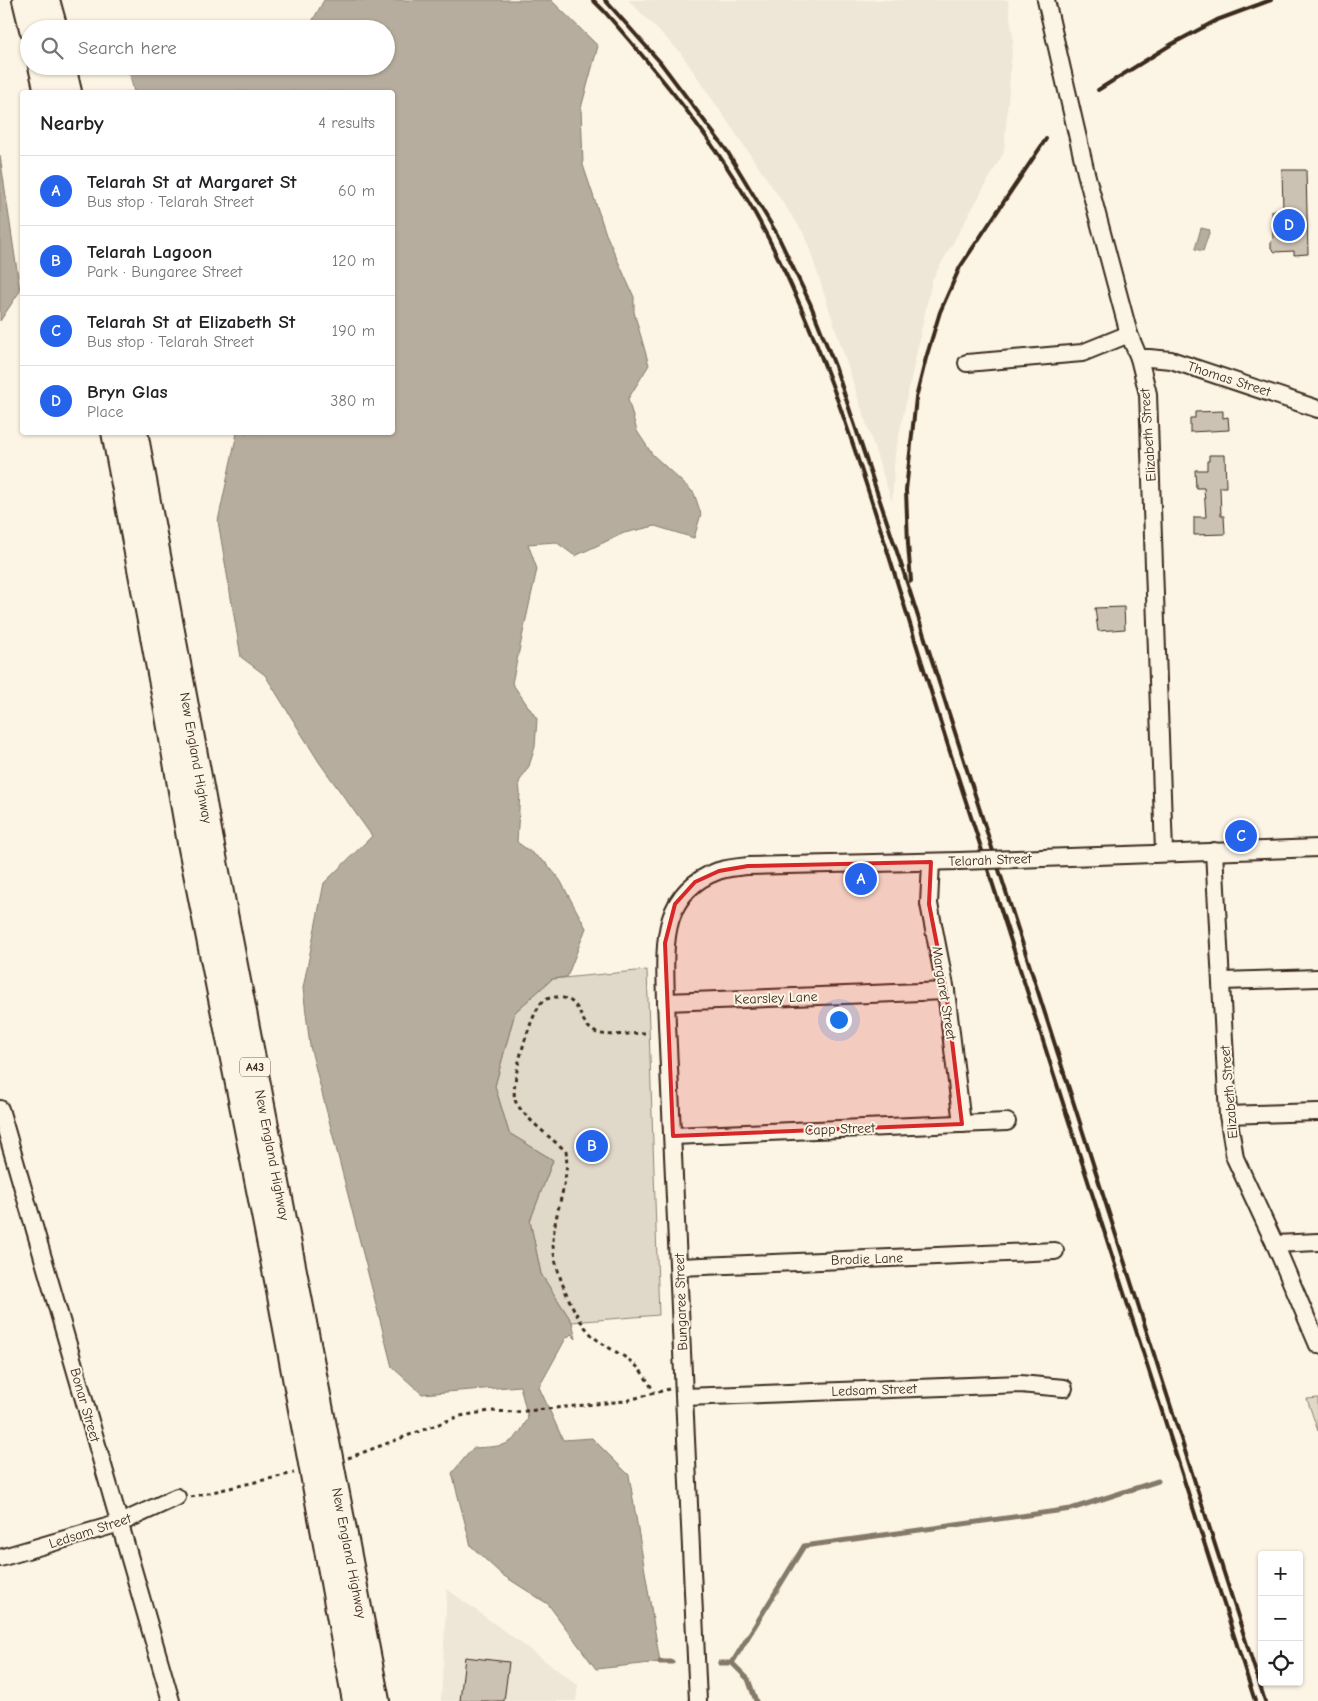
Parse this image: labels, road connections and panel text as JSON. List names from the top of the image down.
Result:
{
  "streets": {
    "highway": ["New England Highway", "A43"],
    "street": [
      "Thomas Street",
      "Elizabeth Street",
      "Telarah Street",
      "Margaret Street",
      "Kearsley Lane",
      "Capp Street",
      "Brodie Lane",
      "Bungaree Street",
      "Ledsam Street",
      "Bonar Street"
    ]
  },
  "crossings": [
    ["Thomas Street", "Elizabeth Street"],
    ["Elizabeth Street", "Telarah Street"],
    ["Telarah Street", "Margaret Street"],
    ["Telarah Street", "Bungaree Street"],
    ["Margaret Street", "Kearsley Lane"],
    ["Margaret Street", "Capp Street"],
    ["Kearsley Lane", "Bungaree Street"],
    ["Capp Street", "Bungaree Street"],
    ["Brodie Lane", "Bungaree Street"],
    ["Bungaree Street", "Ledsam Street"],
    ["Ledsam Street", "Bonar Street"]
  ],
  "page": {
    "search": "Search here",
    "heading": ["Nearby", "4 results"],
    "list": [
      {
        "mark": "A",
        "name": "Telarah St at Margaret St",
        "note": "Bus stop · Telarah Street",
        "value": "60 m"
      },
      {
        "mark": "B",
        "name": "Telarah Lagoon",
        "note": "Park · Bungaree Street",
        "value": "120 m"
      },
      {
        "mark": "C",
        "name": "Telarah St at Elizabeth St",
        "note": "Bus stop · Telarah Street",
        "value": "190 m"
      },
      {
        "mark": "D",
        "name": "Bryn Glas",
        "note": "Place",
        "value": "380 m"
      }
    ],
    "pins": [
      "D",
      "C",
      "A",
      "B"
    ],
    "map_buttons": ["+", "−"]
  }
}
